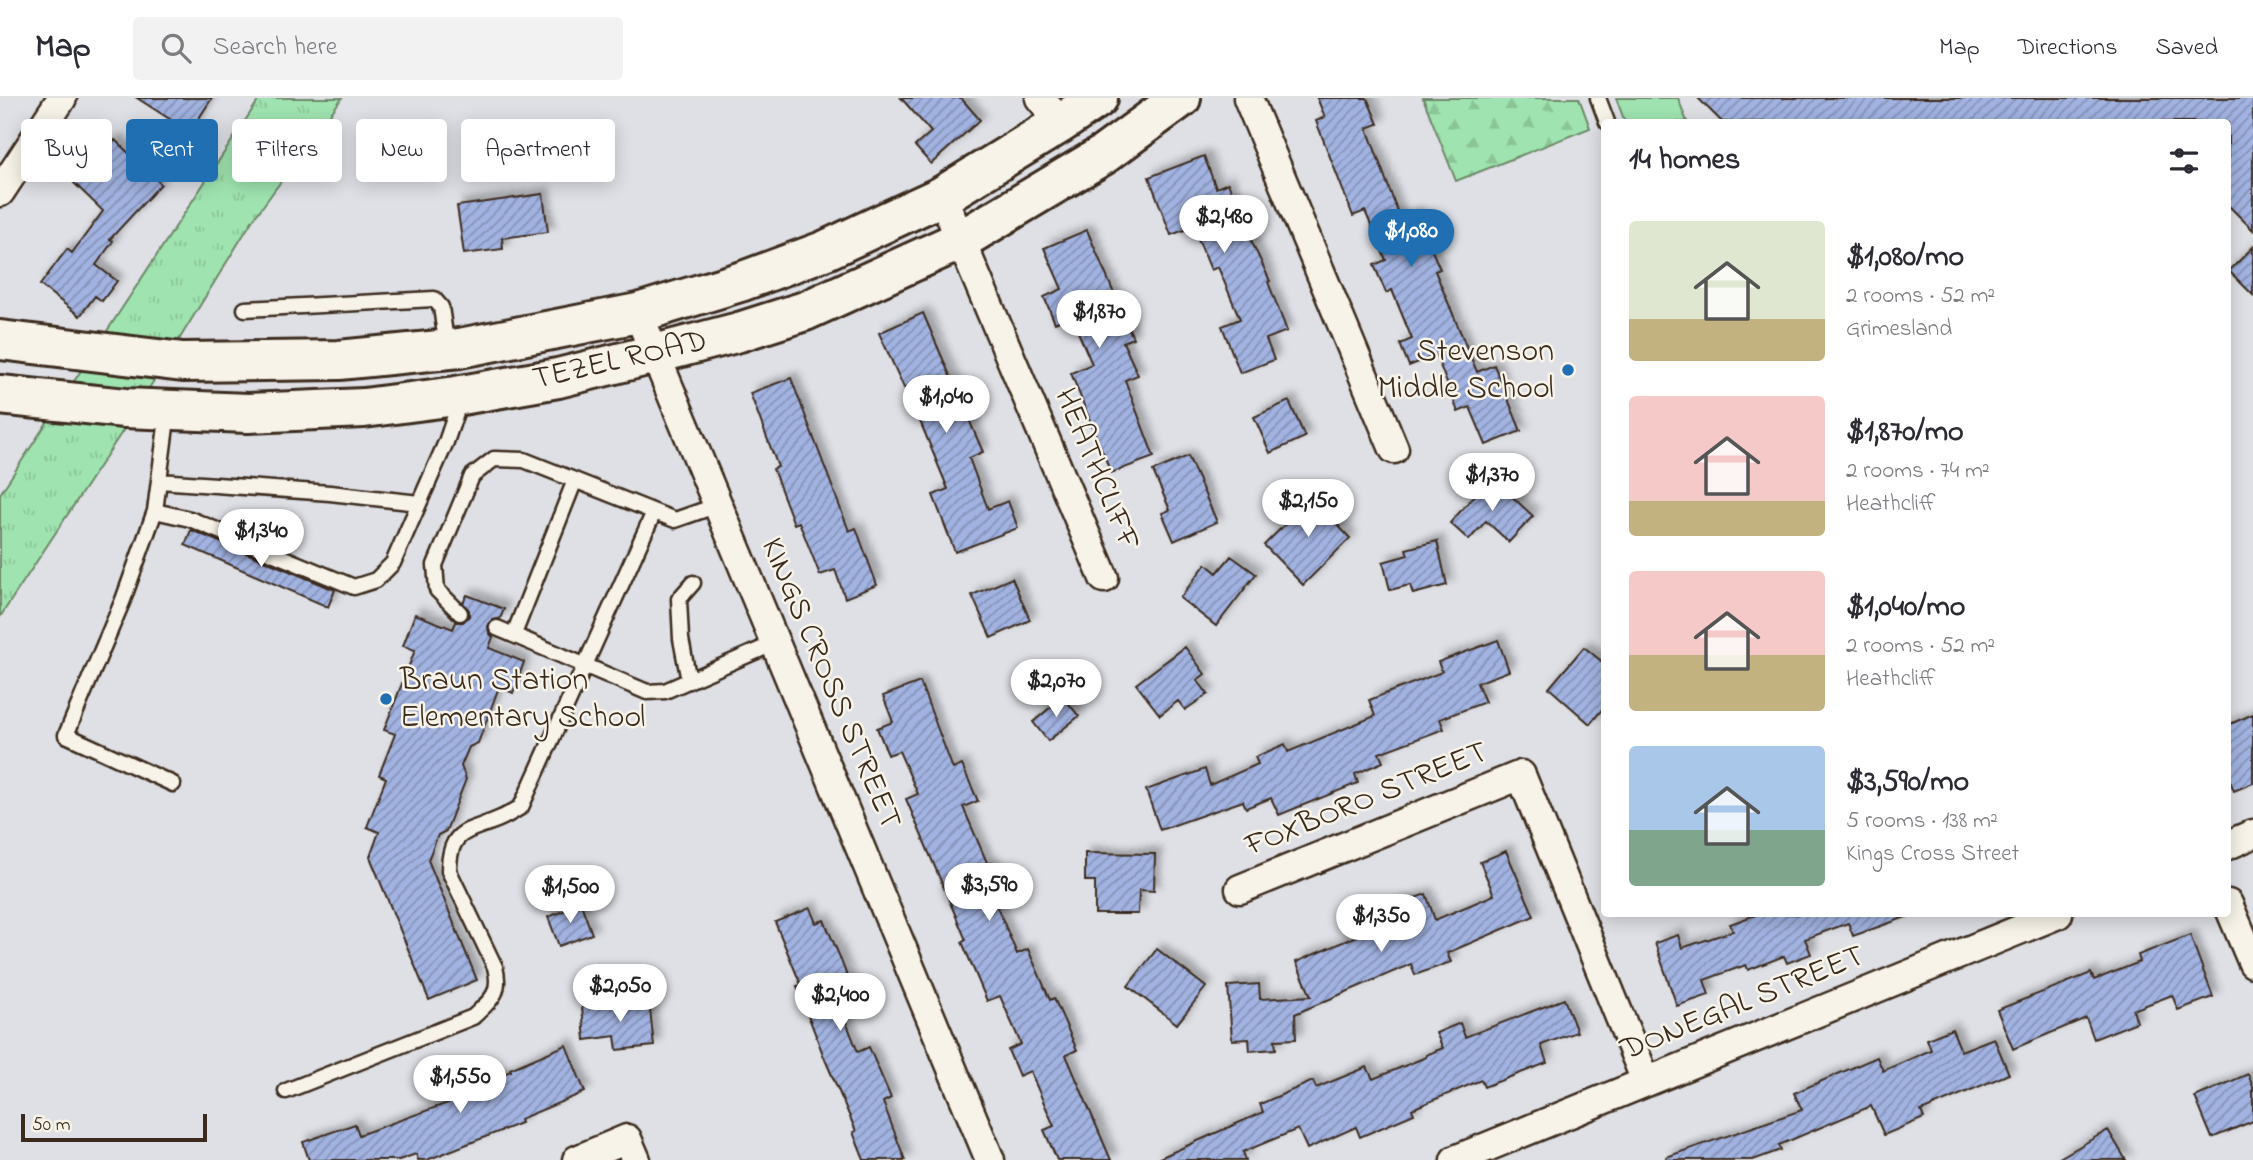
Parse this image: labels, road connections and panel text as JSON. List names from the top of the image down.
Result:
{
  "streets": {
    "main road": ["TEZEL ROAD"],
    "street": [
      "HEATHCLIFF",
      "KINGS CROSS STREET",
      "FOXBORO STREET",
      "DONEGAL STREET"
    ]
  },
  "crossings": [
    ["TEZEL ROAD", "HEATHCLIFF"],
    ["TEZEL ROAD", "KINGS CROSS STREET"],
    ["FOXBORO STREET", "DONEGAL STREET"]
  ],
  "places": ["Stevenson Middle School", "Braun Station Elementary School"],
  "scale_bar": "50 m",
  "page": {
    "header": "Map",
    "search": "Search here",
    "nav": ["Map", "Directions", "Saved"],
    "chip": [
      "Buy",
      "Rent",
      "Filters",
      "New",
      "Apartment"
    ],
    "heading": "14 homes",
    "price": [
      "$2,480",
      "$1,080",
      "$1,870",
      "$1,040",
      "$1,370",
      "$2,150",
      "$1,340",
      "$2,070",
      "$3,590",
      "$1,500",
      "$1,350",
      "$2,050",
      "$2,400",
      "$1,550"
    ],
    "list": [
      {
        "name": "$1,080/mo",
        "note": "2 rooms · 52 m² · Grimesland"
      },
      {
        "name": "$1,870/mo",
        "note": "2 rooms · 74 m² · Heathcliff"
      },
      {
        "name": "$1,040/mo",
        "note": "2 rooms · 52 m² · Heathcliff"
      },
      {
        "name": "$3,590/mo",
        "note": "5 rooms · 138 m² · Kings Cross Street"
      }
    ],
    "scale": "50 m"
  }
}
